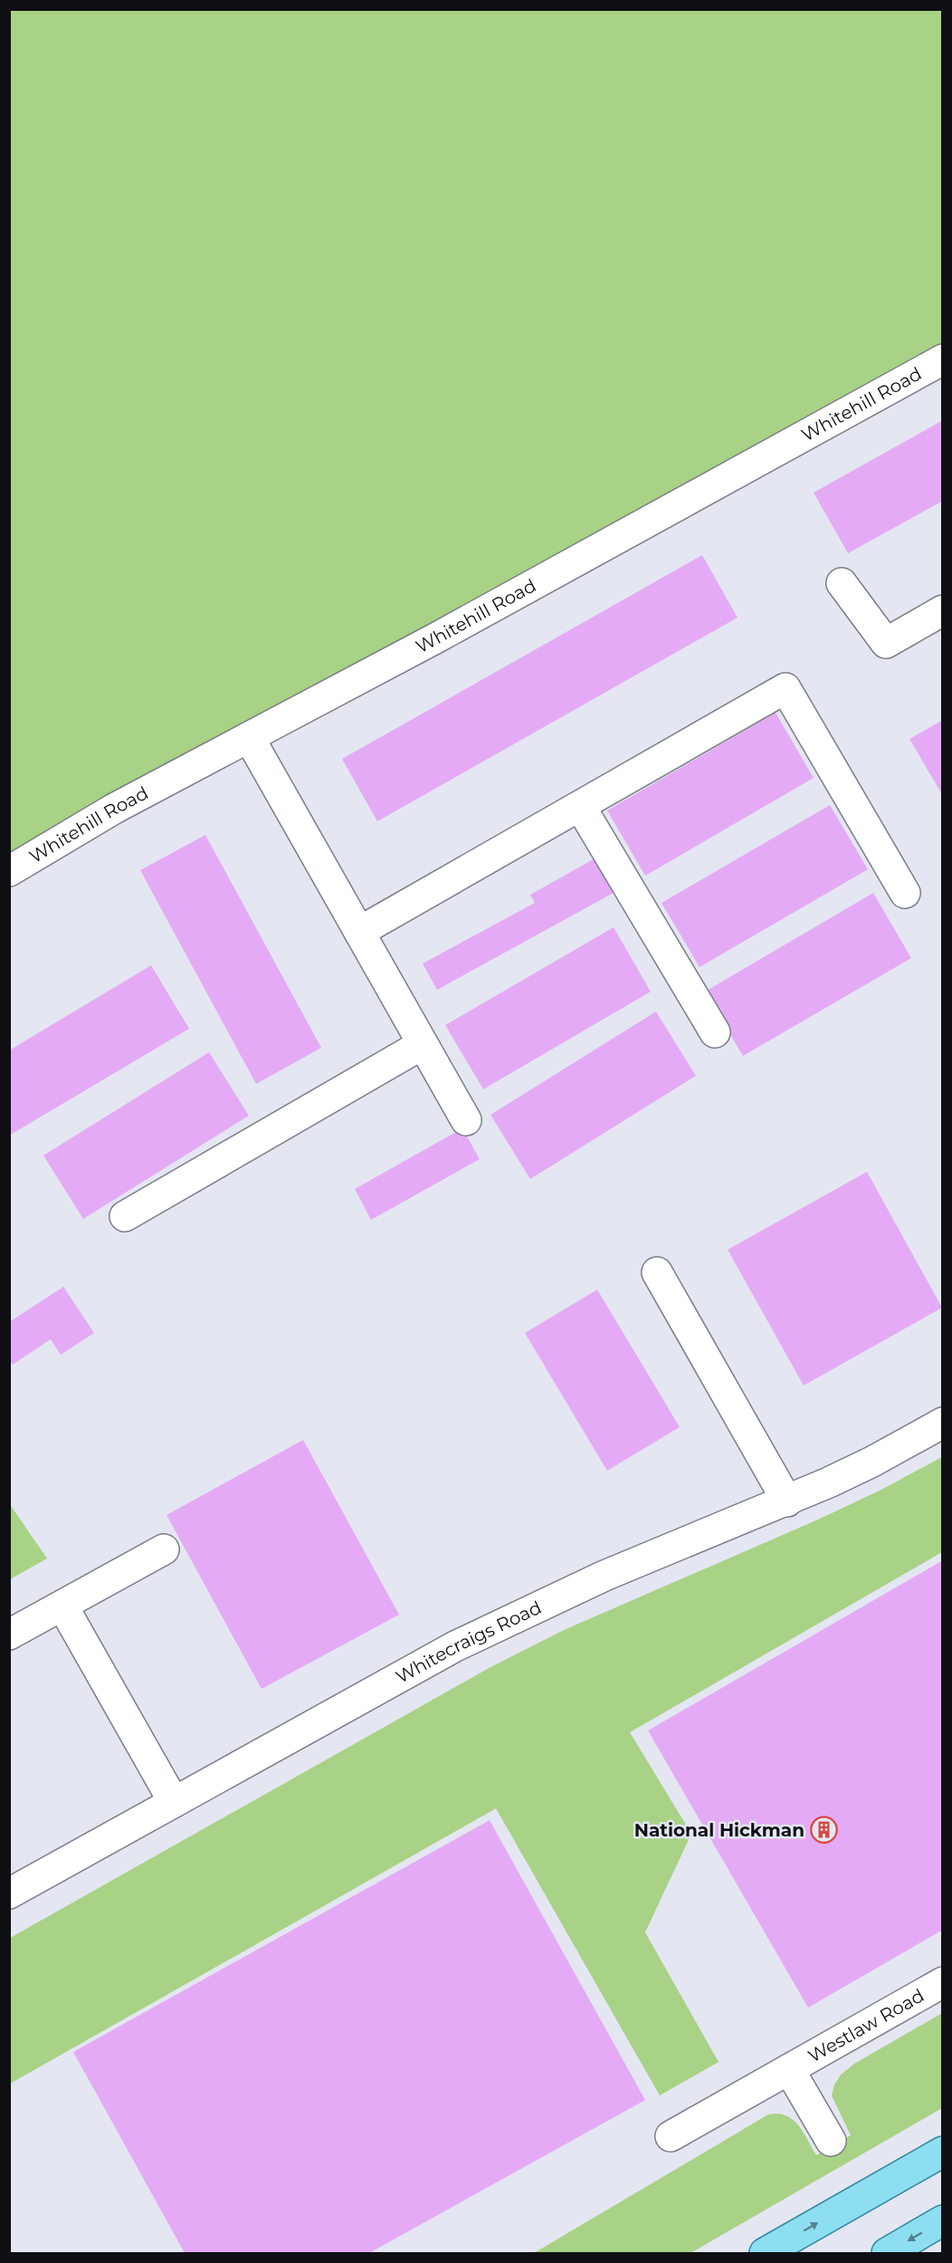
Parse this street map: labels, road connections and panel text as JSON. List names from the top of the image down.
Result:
{
  "streets": {
    "street": ["Whitehill Road", "Whitecraigs Road", "Westlaw Road"]
  },
  "places": {
    "building": ["National Hickman"]
  }
}
